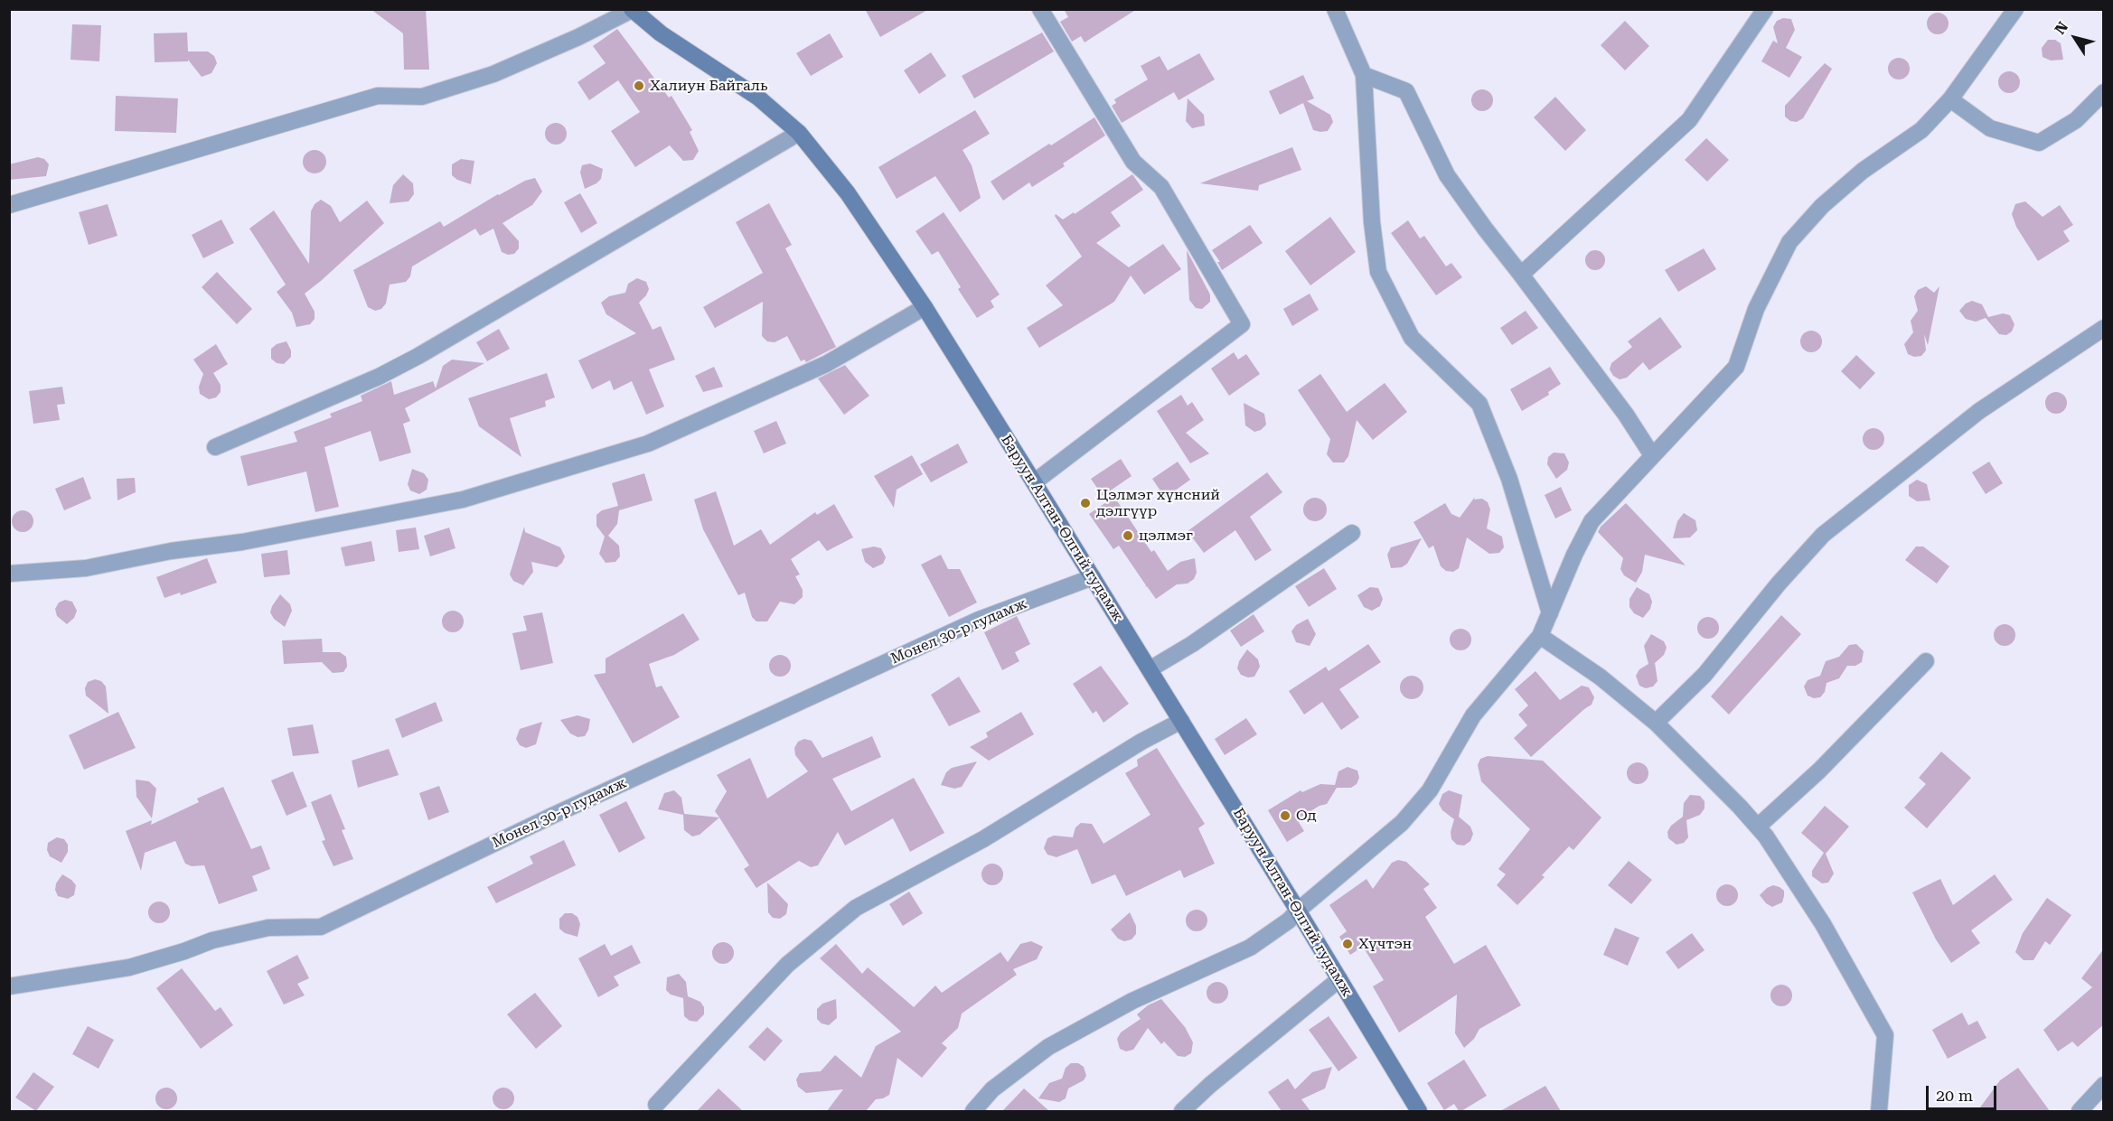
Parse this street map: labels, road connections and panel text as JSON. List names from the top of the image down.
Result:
{
  "streets": {
    "main road": ["Баруун Алтан-Өлгий гудамж"],
    "street": ["Монел 30-р гудамж"]
  },
  "crossings": [
    ["Баруун Алтан-Өлгий гудамж", "Монел 30-р гудамж"]
  ],
  "places": [
    "Халиун Байгаль",
    "Цэлмэг хүнсний дэлгүүр",
    "цэлмэг",
    "Од",
    "Хүчтэн"
  ],
  "scale_bar": "20 m",
  "north": "top left"
}
